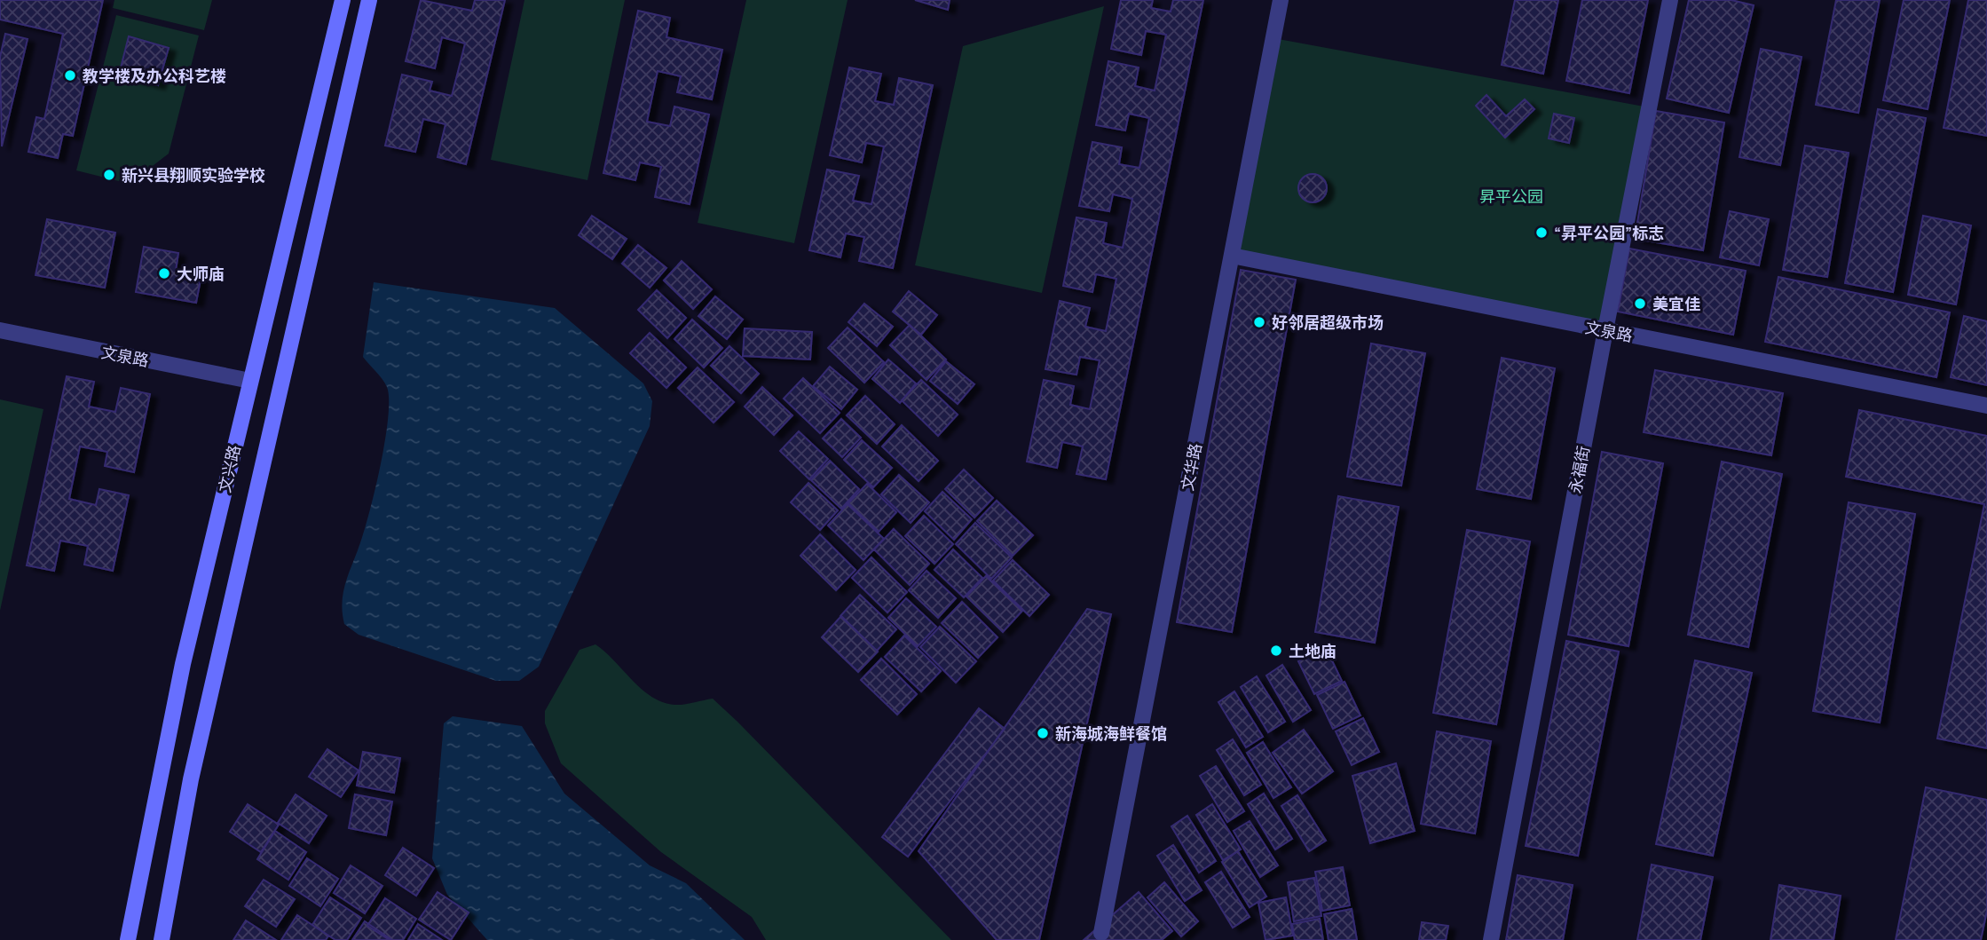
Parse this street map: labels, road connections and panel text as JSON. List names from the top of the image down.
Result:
{
  "streets": {
    "street": [
      "文泉路",
      "文华路",
      "文兴路",
      "永福街"
    ]
  },
  "crossings": [
    ["文泉路", "文华路"],
    ["文泉路", "文兴路"],
    ["文泉路", "永福街"]
  ],
  "parks": ["昇平公园"],
  "places": [
    "教学楼及办公科艺楼",
    "新兴县翔顺实验学校",
    "“昇平公园”标志",
    "大师庙",
    "美宜佳",
    "好邻居超级市场",
    "土地庙",
    "新海城海鲜餐馆"
  ]
}
